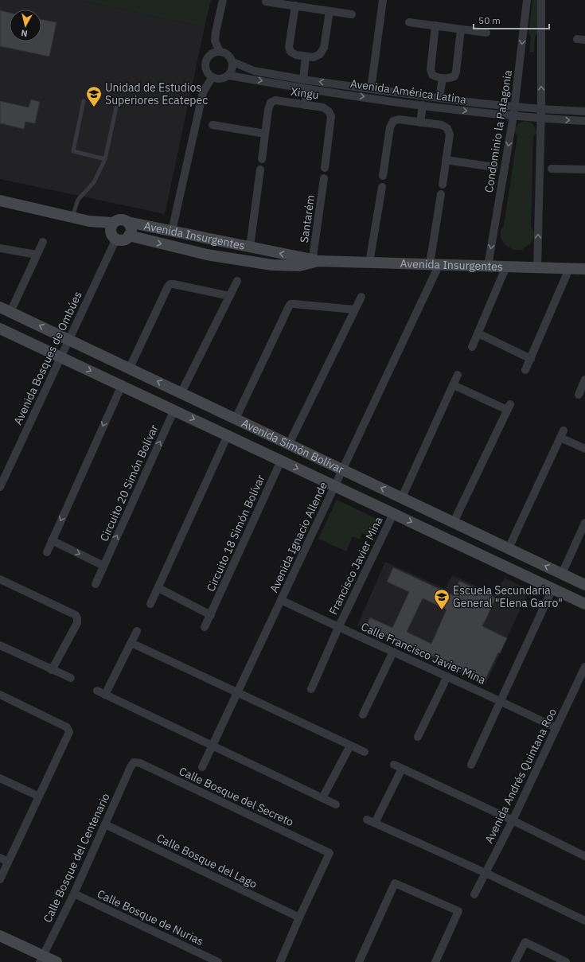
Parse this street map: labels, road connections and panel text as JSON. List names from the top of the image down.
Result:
{
  "streets": {
    "main road": ["Avenida Insurgentes", "Avenida Simón Bolívar"],
    "street": [
      "Avenida América Latina",
      "Xingu",
      "Condominio la Patagonia",
      "Santarém",
      "Avenida Bosques de Ombúes",
      "Circuito 20 Simón Bolívar",
      "Circuito 18 Simón Bolívar",
      "Avenida Ignacio Allende",
      "Francisco Javier Mina",
      "Calle Francisco Javier Mina",
      "Avenida Andrés Quintana Roo",
      "Calle Bosque del Secreto",
      "Calle Bosque del Centenario",
      "Calle Bosque del Lago",
      "Calle Bosque de Nurias"
    ]
  },
  "crossings": [
    ["Avenida América Latina", "Condominio la Patagonia"],
    ["Condominio la Patagonia", "Avenida Insurgentes"],
    ["Santarém", "Avenida Insurgentes"],
    ["Avenida Insurgentes", "Avenida Bosques de Ombúes"],
    ["Avenida Insurgentes", "Avenida Ignacio Allende"],
    ["Avenida Bosques de Ombúes", "Avenida Simón Bolívar"],
    ["Avenida Simón Bolívar", "Circuito 20 Simón Bolívar"],
    ["Avenida Simón Bolívar", "Circuito 18 Simón Bolívar"],
    ["Avenida Simón Bolívar", "Avenida Ignacio Allende"],
    ["Avenida Simón Bolívar", "Francisco Javier Mina"],
    ["Avenida Ignacio Allende", "Calle Francisco Javier Mina"],
    ["Francisco Javier Mina", "Calle Francisco Javier Mina"],
    ["Calle Francisco Javier Mina", "Avenida Andrés Quintana Roo"],
    ["Calle Bosque del Secreto", "Calle Bosque del Centenario"],
    ["Calle Bosque del Secreto", "Calle Bosque del Lago"],
    ["Calle Bosque del Centenario", "Calle Bosque del Lago"],
    ["Calle Bosque del Centenario", "Calle Bosque de Nurias"]
  ],
  "places": {
    "school or university": ["Unidad de Estudios Superiores Ecatepec", "Escuela Secundaria General \"Elena Garro\""]
  },
  "scale_bar": "50 m",
  "north": "bottom"
}
